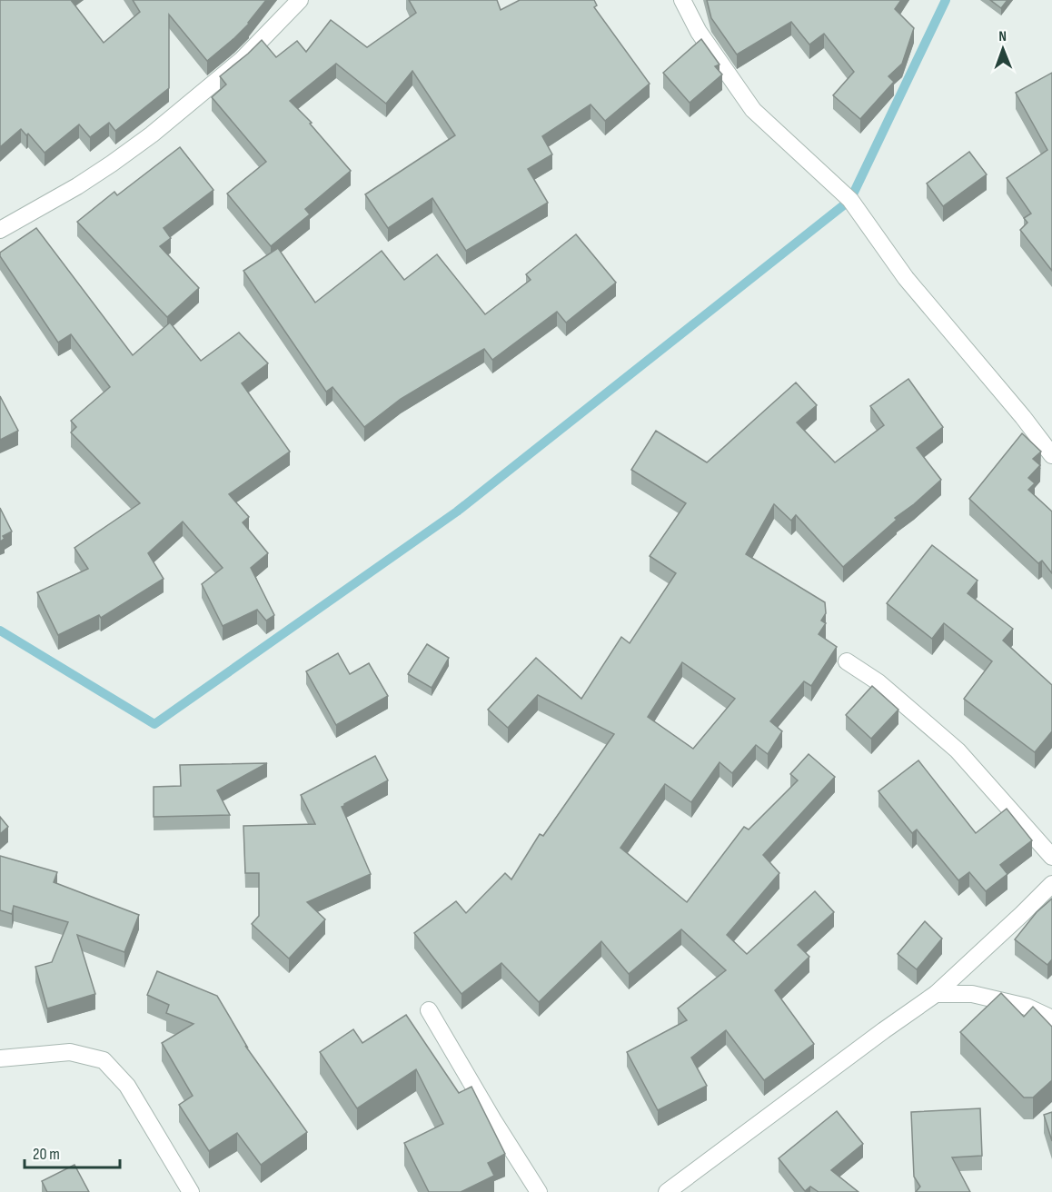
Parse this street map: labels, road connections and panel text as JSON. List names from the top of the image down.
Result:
{
  "scale_bar": "20 m",
  "north": "top"
}
